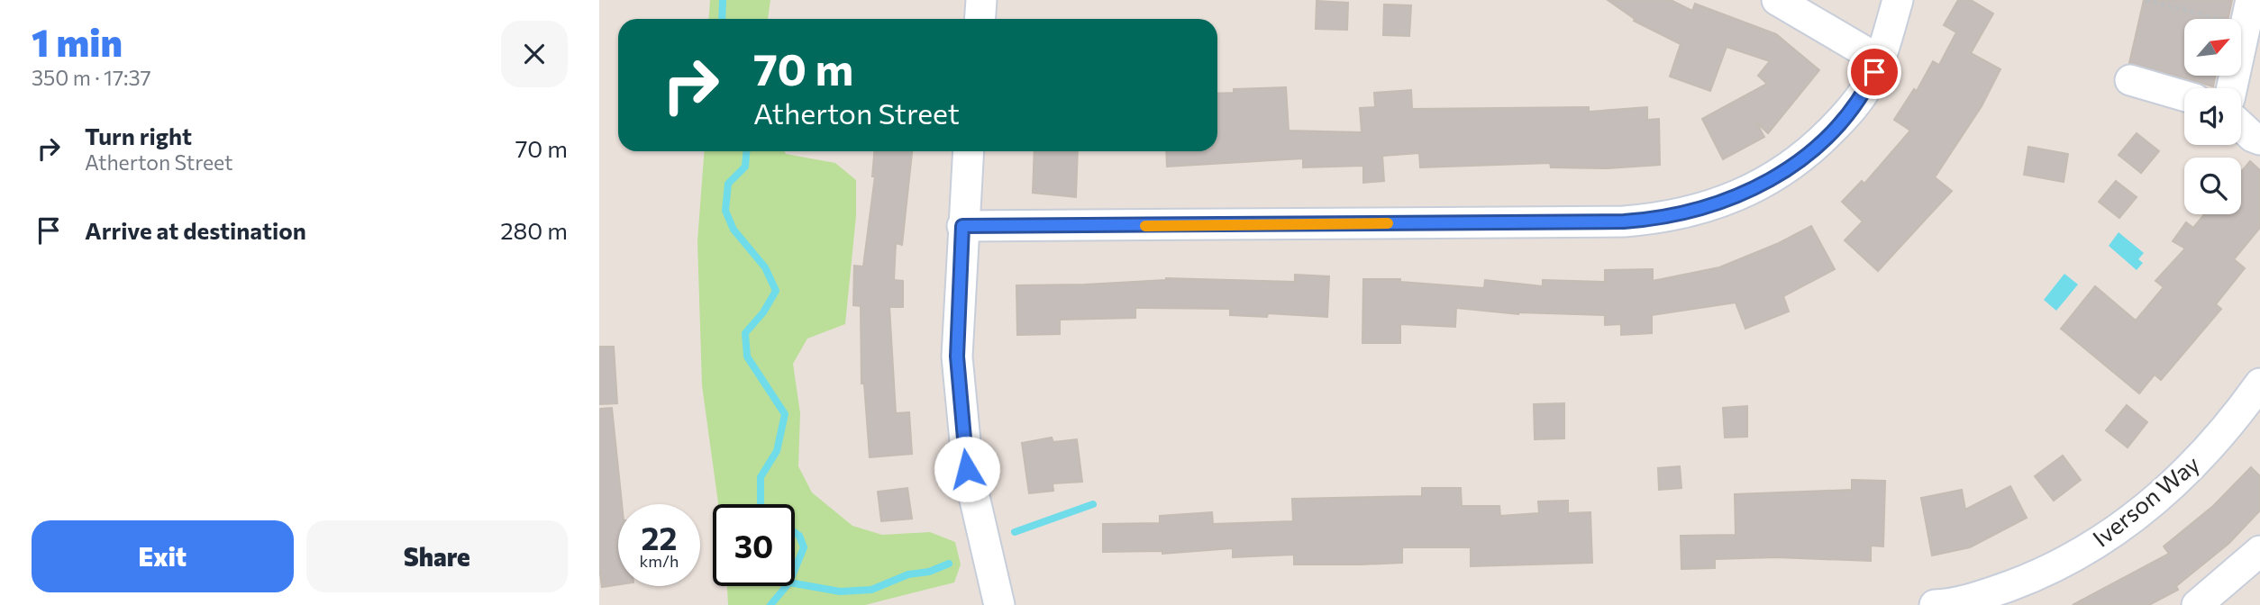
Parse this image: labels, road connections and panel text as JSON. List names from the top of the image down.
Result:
{
  "streets": {
    "street": ["Iverson Way"]
  },
  "north": "top right",
  "page": {
    "heading": ["1 min", "350 m · 17:37"],
    "turn": ["70 m", "Atherton Street"],
    "list": [
      {
        "name": "Turn right",
        "note": "Atherton Street",
        "value": "70 m"
      },
      {
        "name": "Arrive at destination",
        "value": "280 m"
      }
    ],
    "speed": "22 km/h",
    "limit": "30",
    "buttons": ["Exit", "Share"]
  }
}
